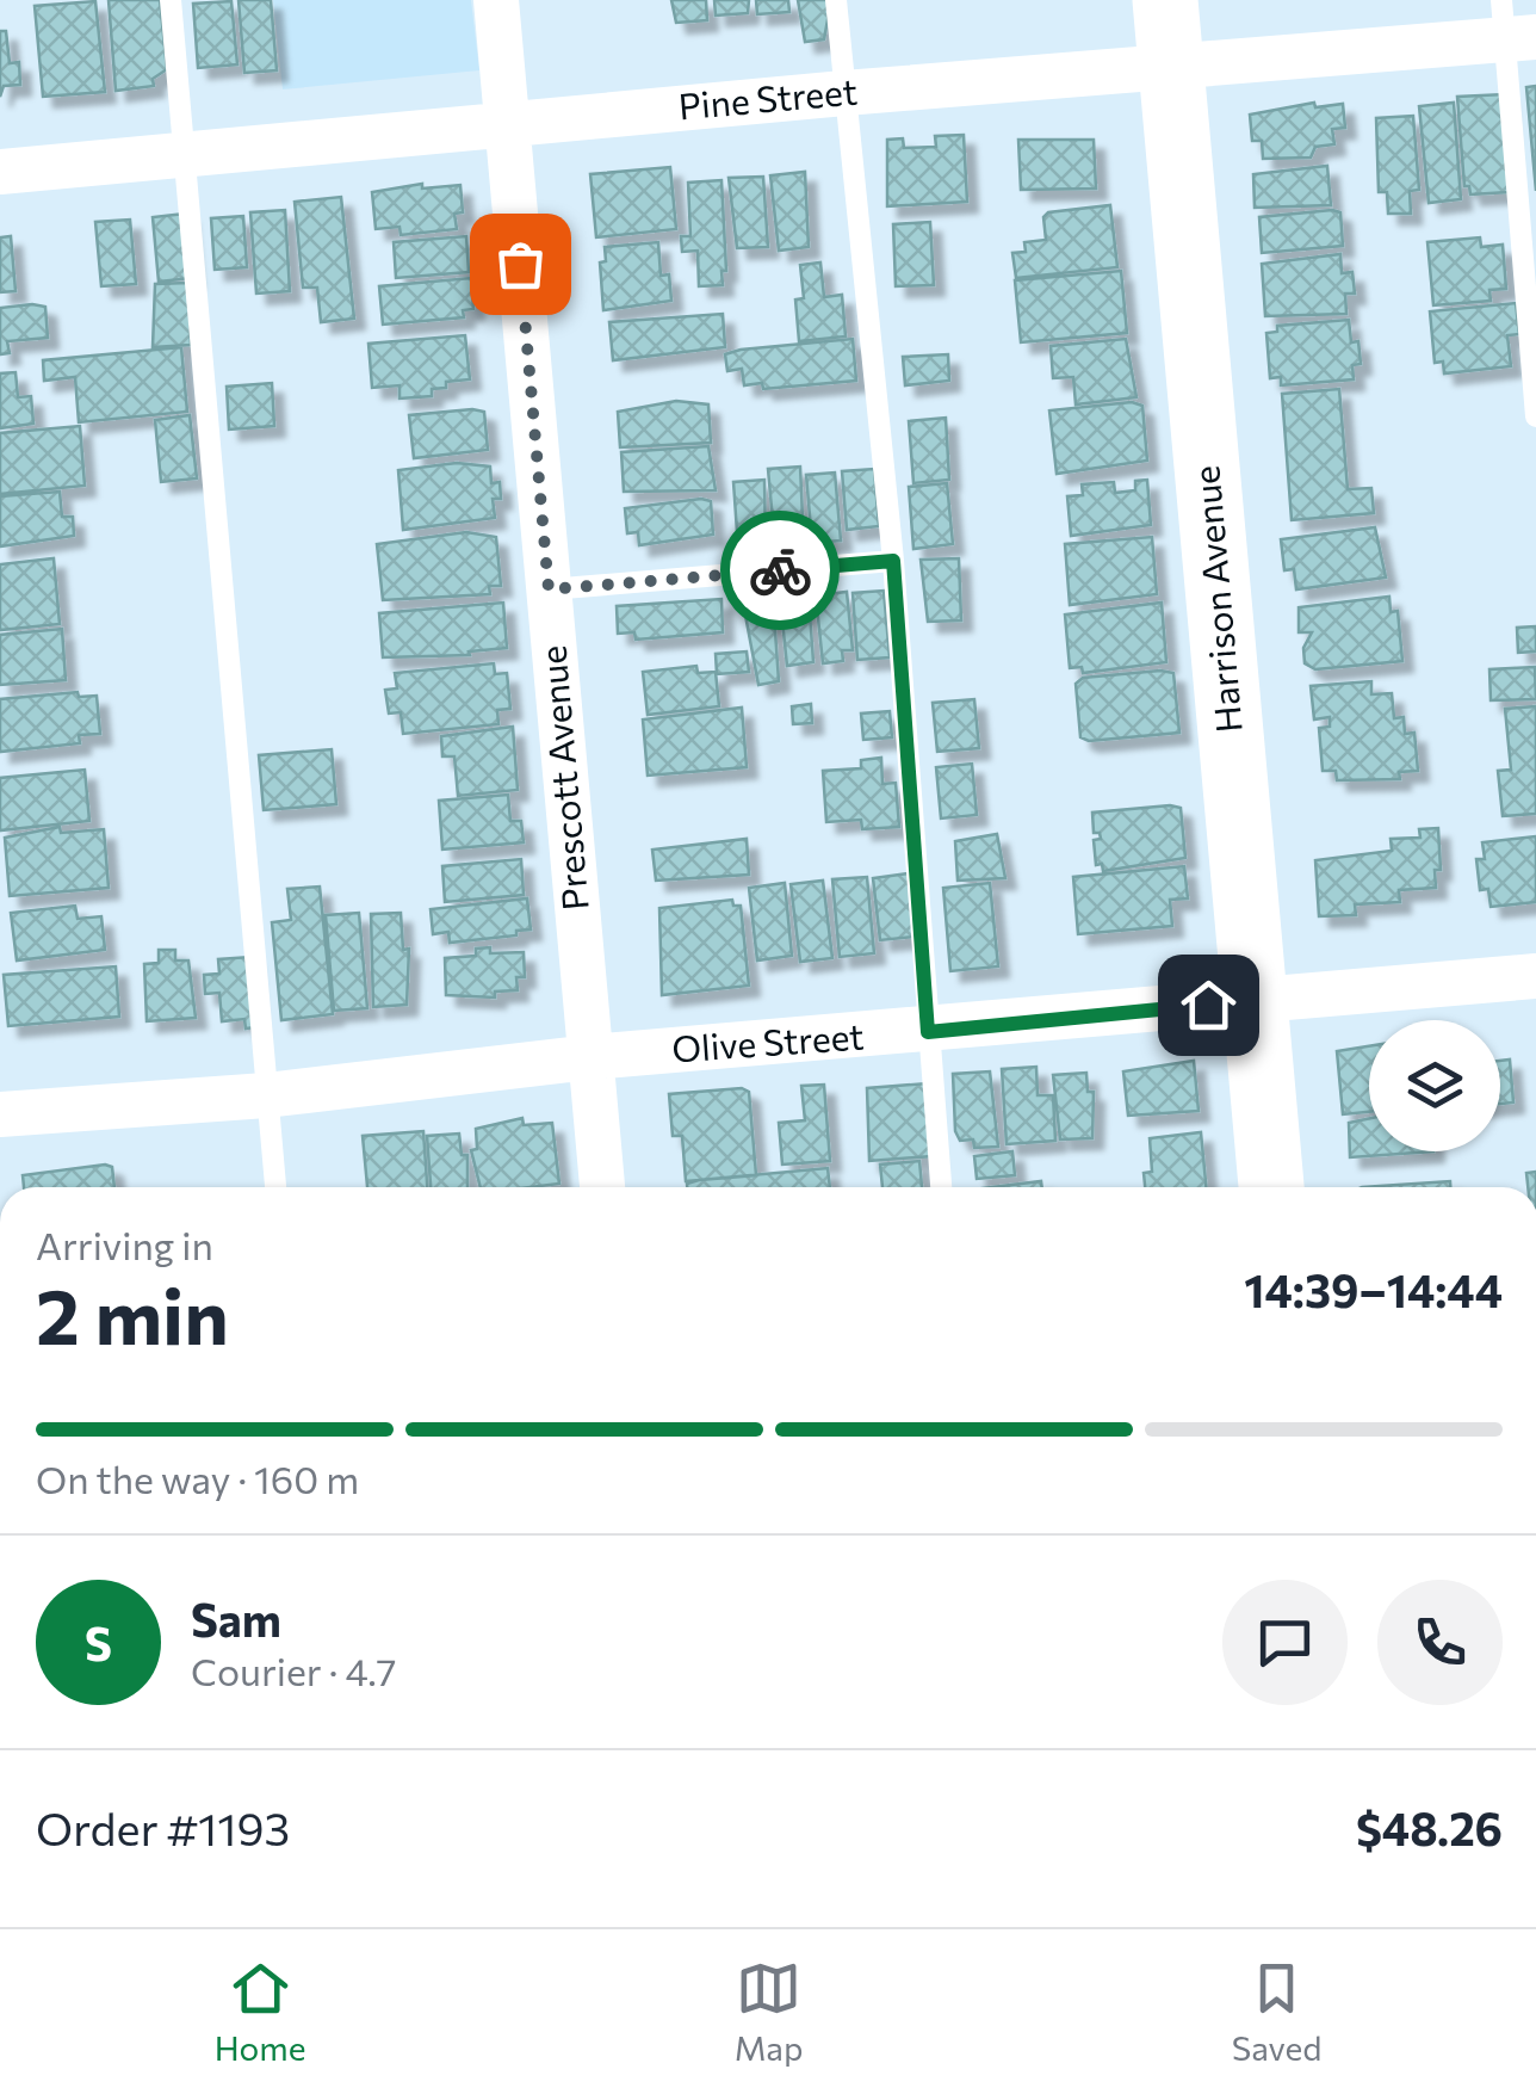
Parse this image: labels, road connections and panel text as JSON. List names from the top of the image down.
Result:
{
  "streets": {
    "main road": ["Harrison Avenue"],
    "street": ["Pine Street", "Prescott Avenue", "Olive Street"]
  },
  "crossings": [
    ["Pine Street", "Harrison Avenue"],
    ["Pine Street", "Prescott Avenue"],
    ["Harrison Avenue", "Olive Street"],
    ["Prescott Avenue", "Olive Street"]
  ],
  "page": {
    "heading": ["2 min", "Arriving in", "14:39–14:44"],
    "panel": [
      "Sam",
      "Courier · 4.7",
      "Order #1193",
      "$48.26"
    ],
    "bar": "On the way · 160 m",
    "round": "S",
    "tabs": ["Home", "Map", "Saved"]
  }
}
